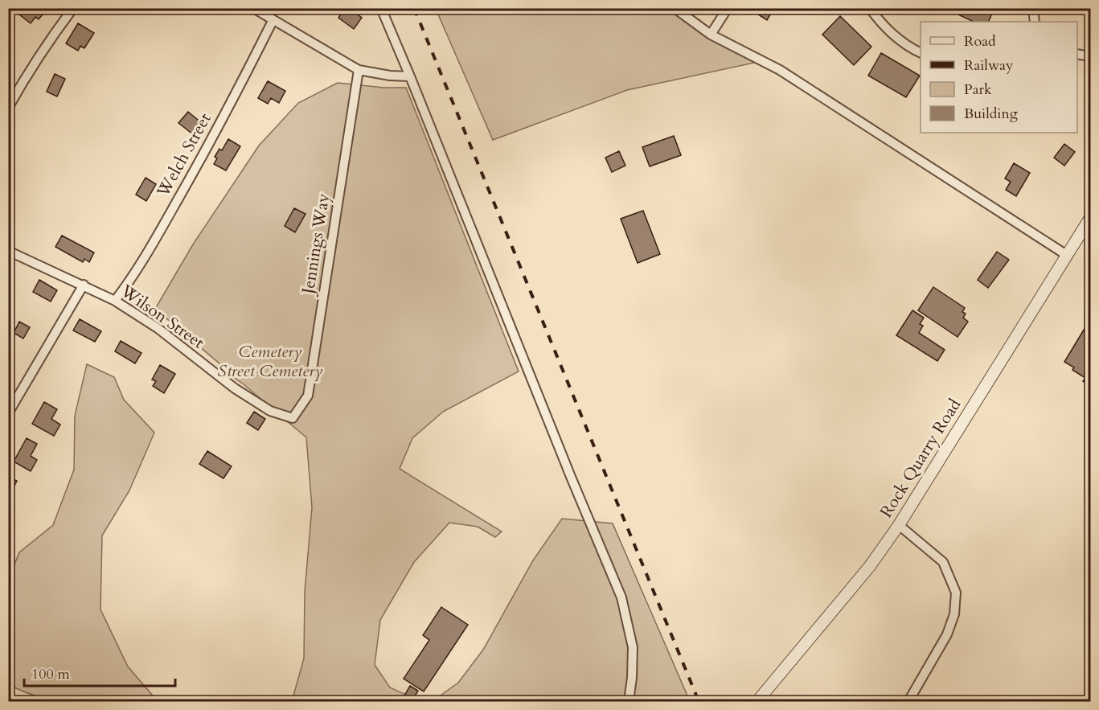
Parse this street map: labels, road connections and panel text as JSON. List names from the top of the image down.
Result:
{
  "streets": {
    "street": [
      "Welch Street",
      "Jennings Way",
      "Wilson Street",
      "Rock Quarry Road"
    ]
  },
  "crossings": [
    ["Welch Street", "Wilson Street"],
    ["Jennings Way", "Wilson Street"]
  ],
  "parks": ["Cemetery Street Cemetery"],
  "legend": [
    "Road",
    "Railway",
    "Park",
    "Building"
  ],
  "scale_bar": "100 m"
}
